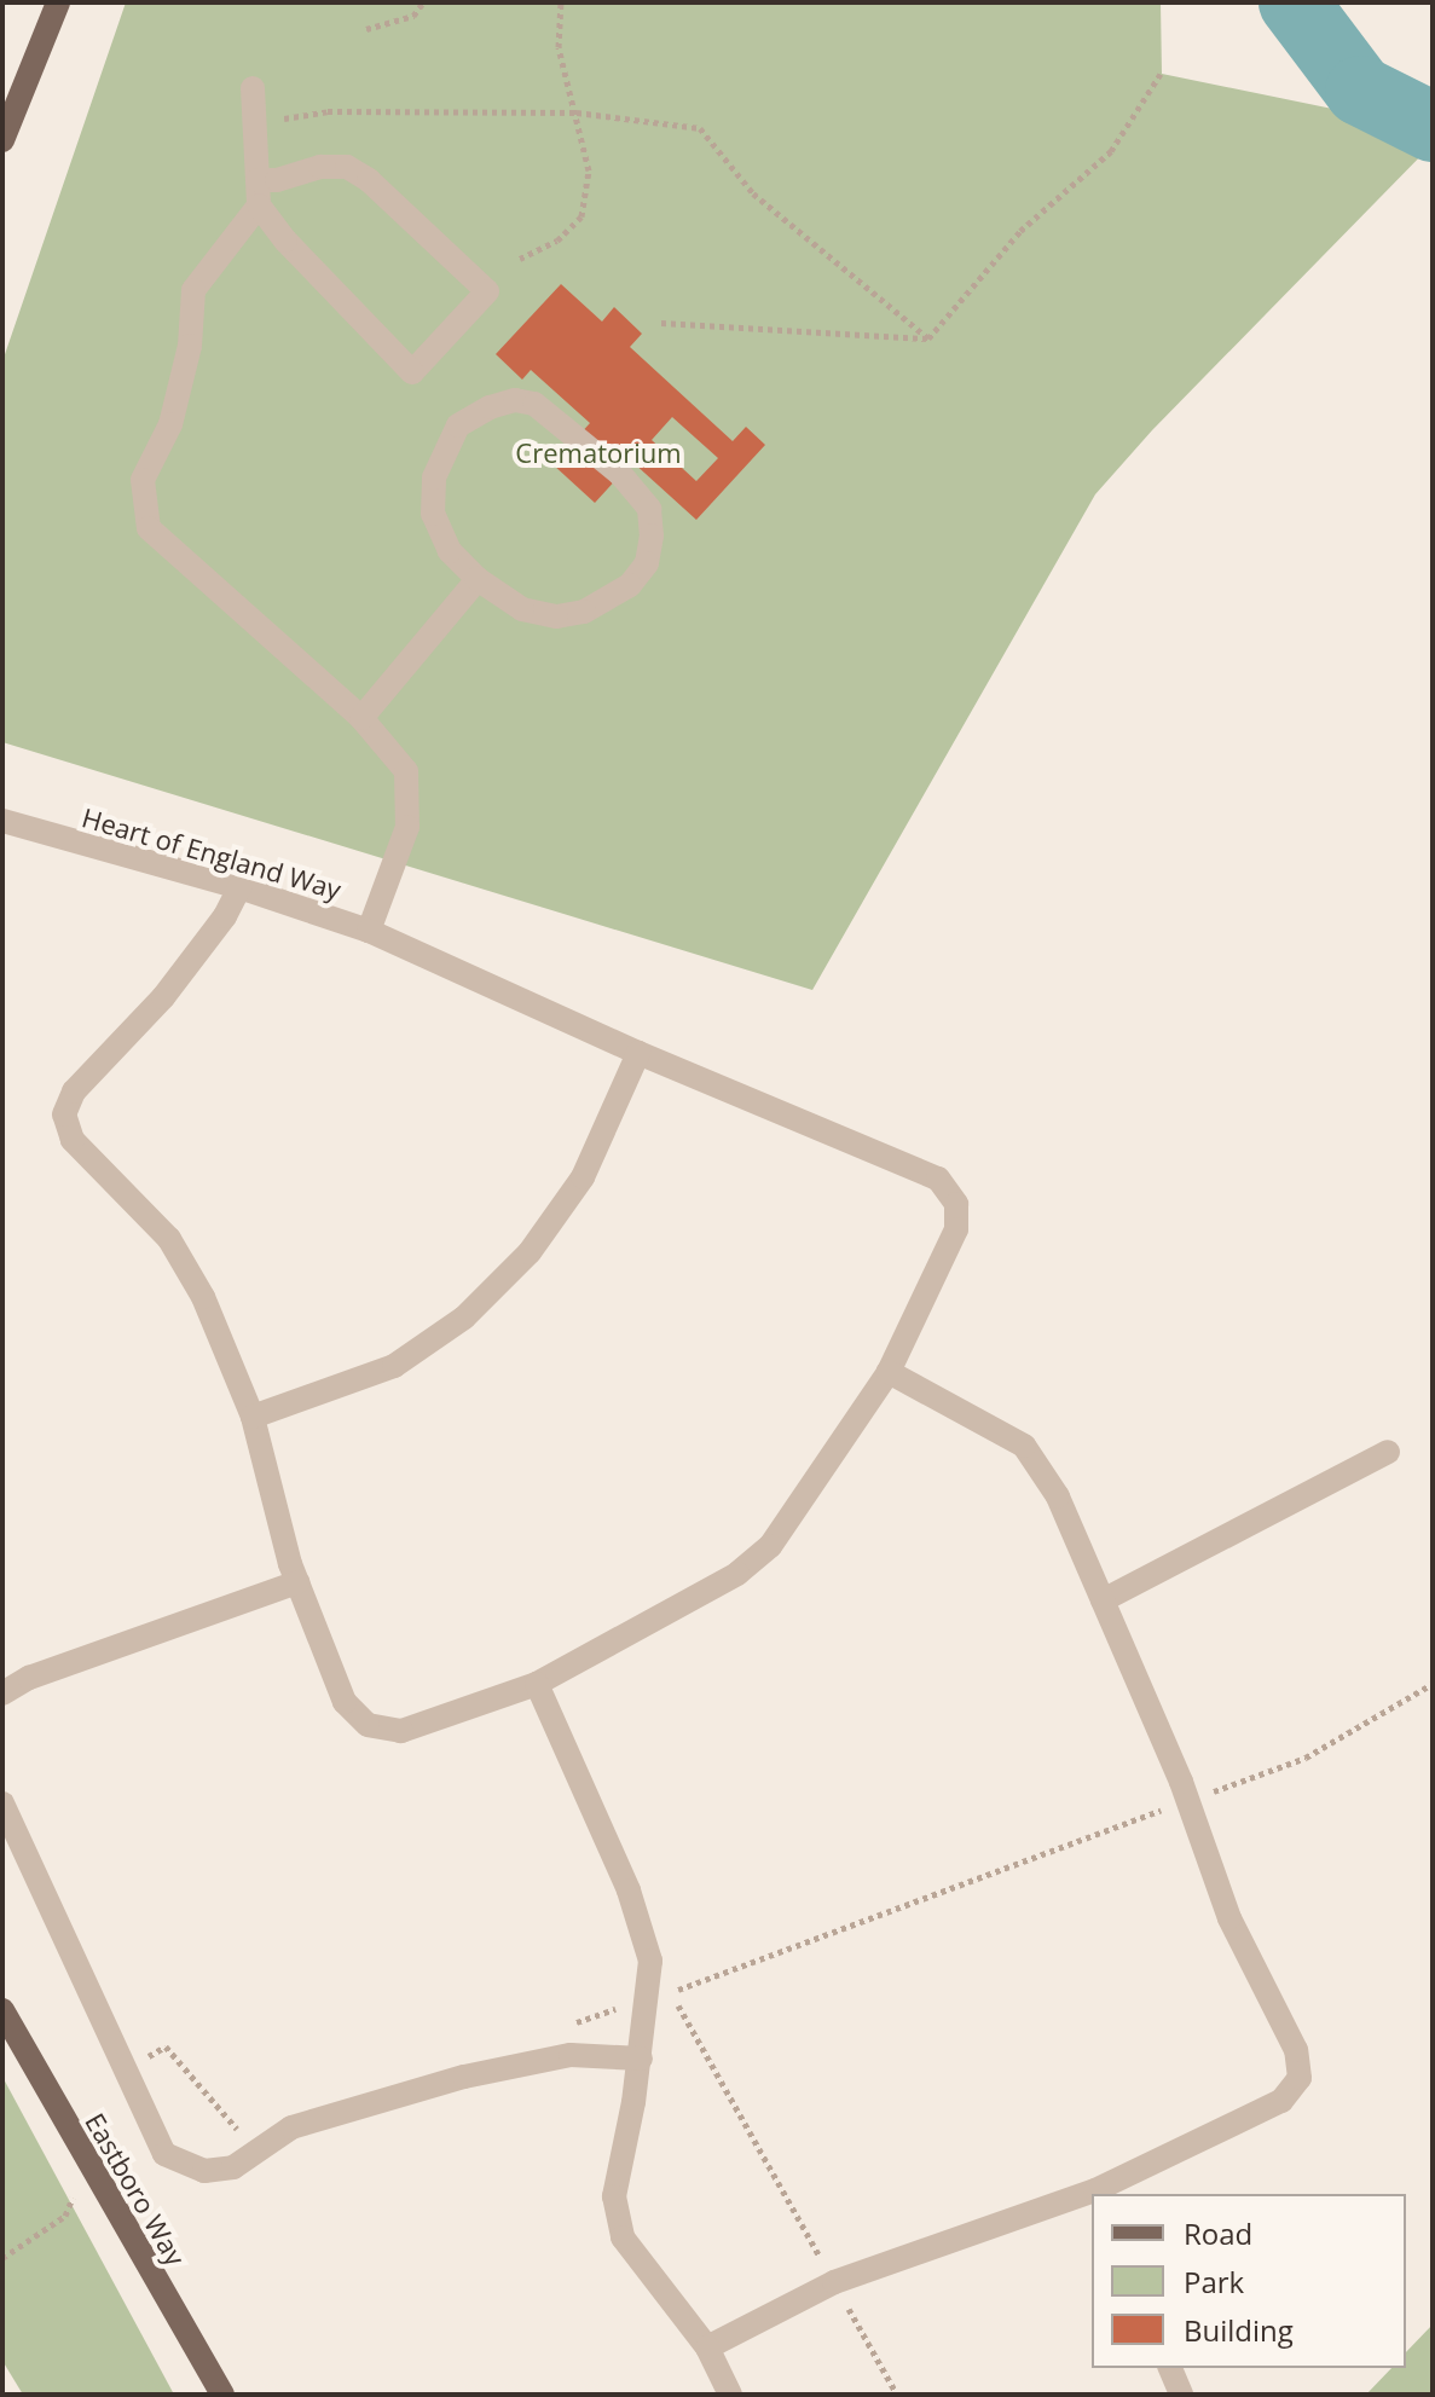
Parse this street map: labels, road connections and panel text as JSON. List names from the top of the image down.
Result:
{
  "streets": {
    "main road": ["Eastboro Way"],
    "street": ["Heart of England Way"]
  },
  "parks": ["Crematorium"],
  "legend": ["Road", "Park", "Building"]
}
